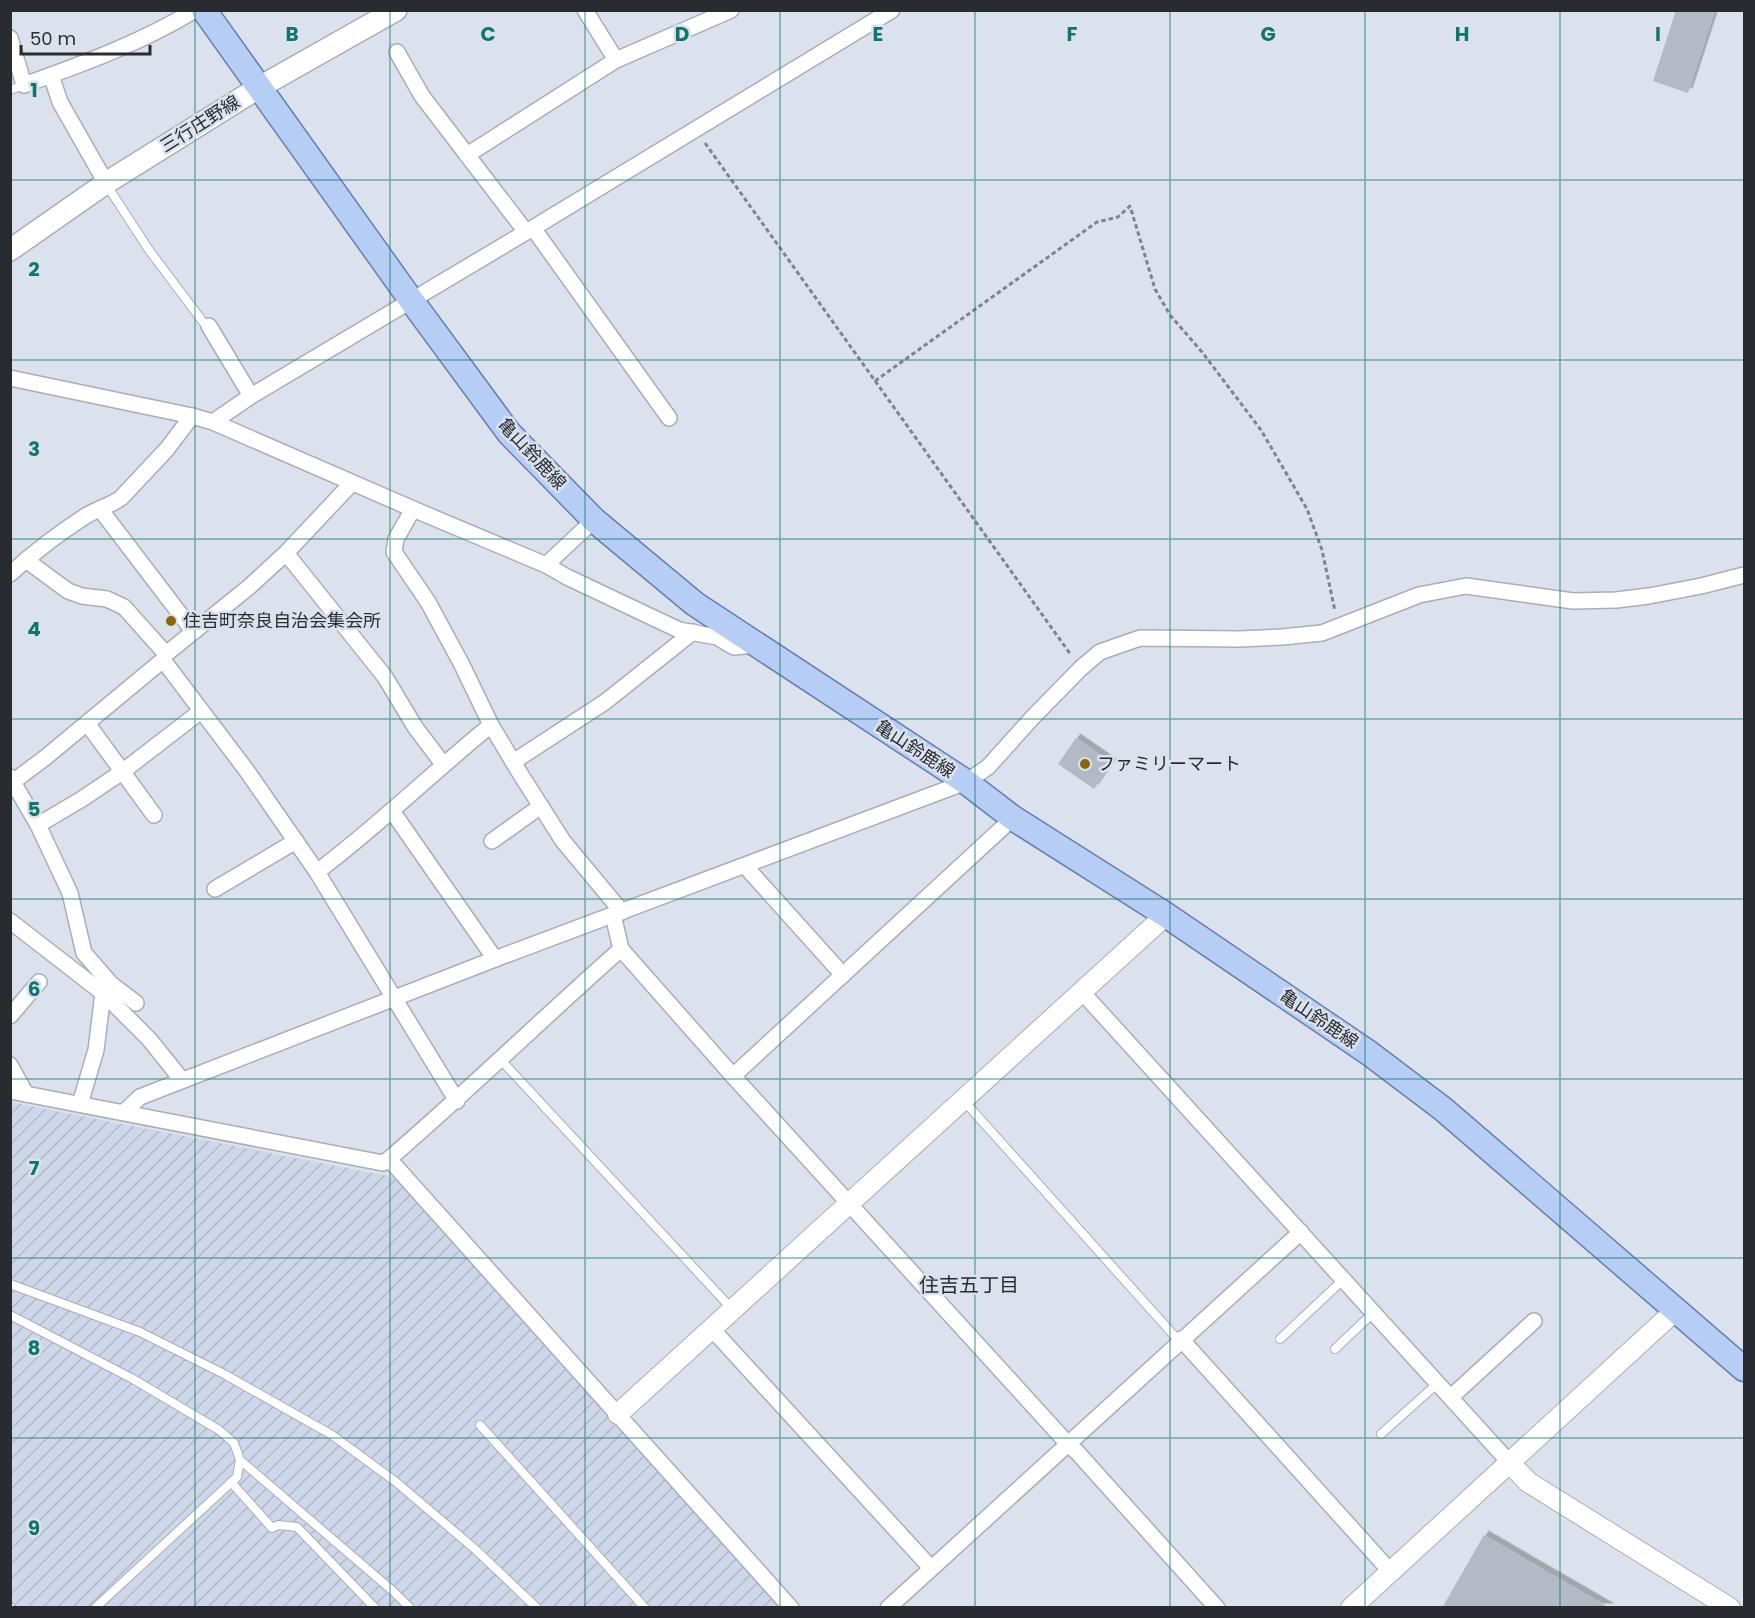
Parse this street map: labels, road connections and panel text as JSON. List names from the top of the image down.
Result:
{
  "streets": {
    "main road": ["三行庄野線", "亀山鈴鹿線"]
  },
  "crossings": [
    ["三行庄野線", "亀山鈴鹿線"]
  ],
  "districts": ["住吉五丁目"],
  "places": ["住吉町奈良自治会集会所", "ファミリーマート"],
  "scale_bar": "50 m",
  "grid": {
    "columns": [
      "B",
      "C",
      "D",
      "E",
      "F",
      "G",
      "H",
      "I"
    ],
    "rows": [
      "1",
      "2",
      "3",
      "4",
      "5",
      "6",
      "7",
      "8",
      "9"
    ]
  }
}
